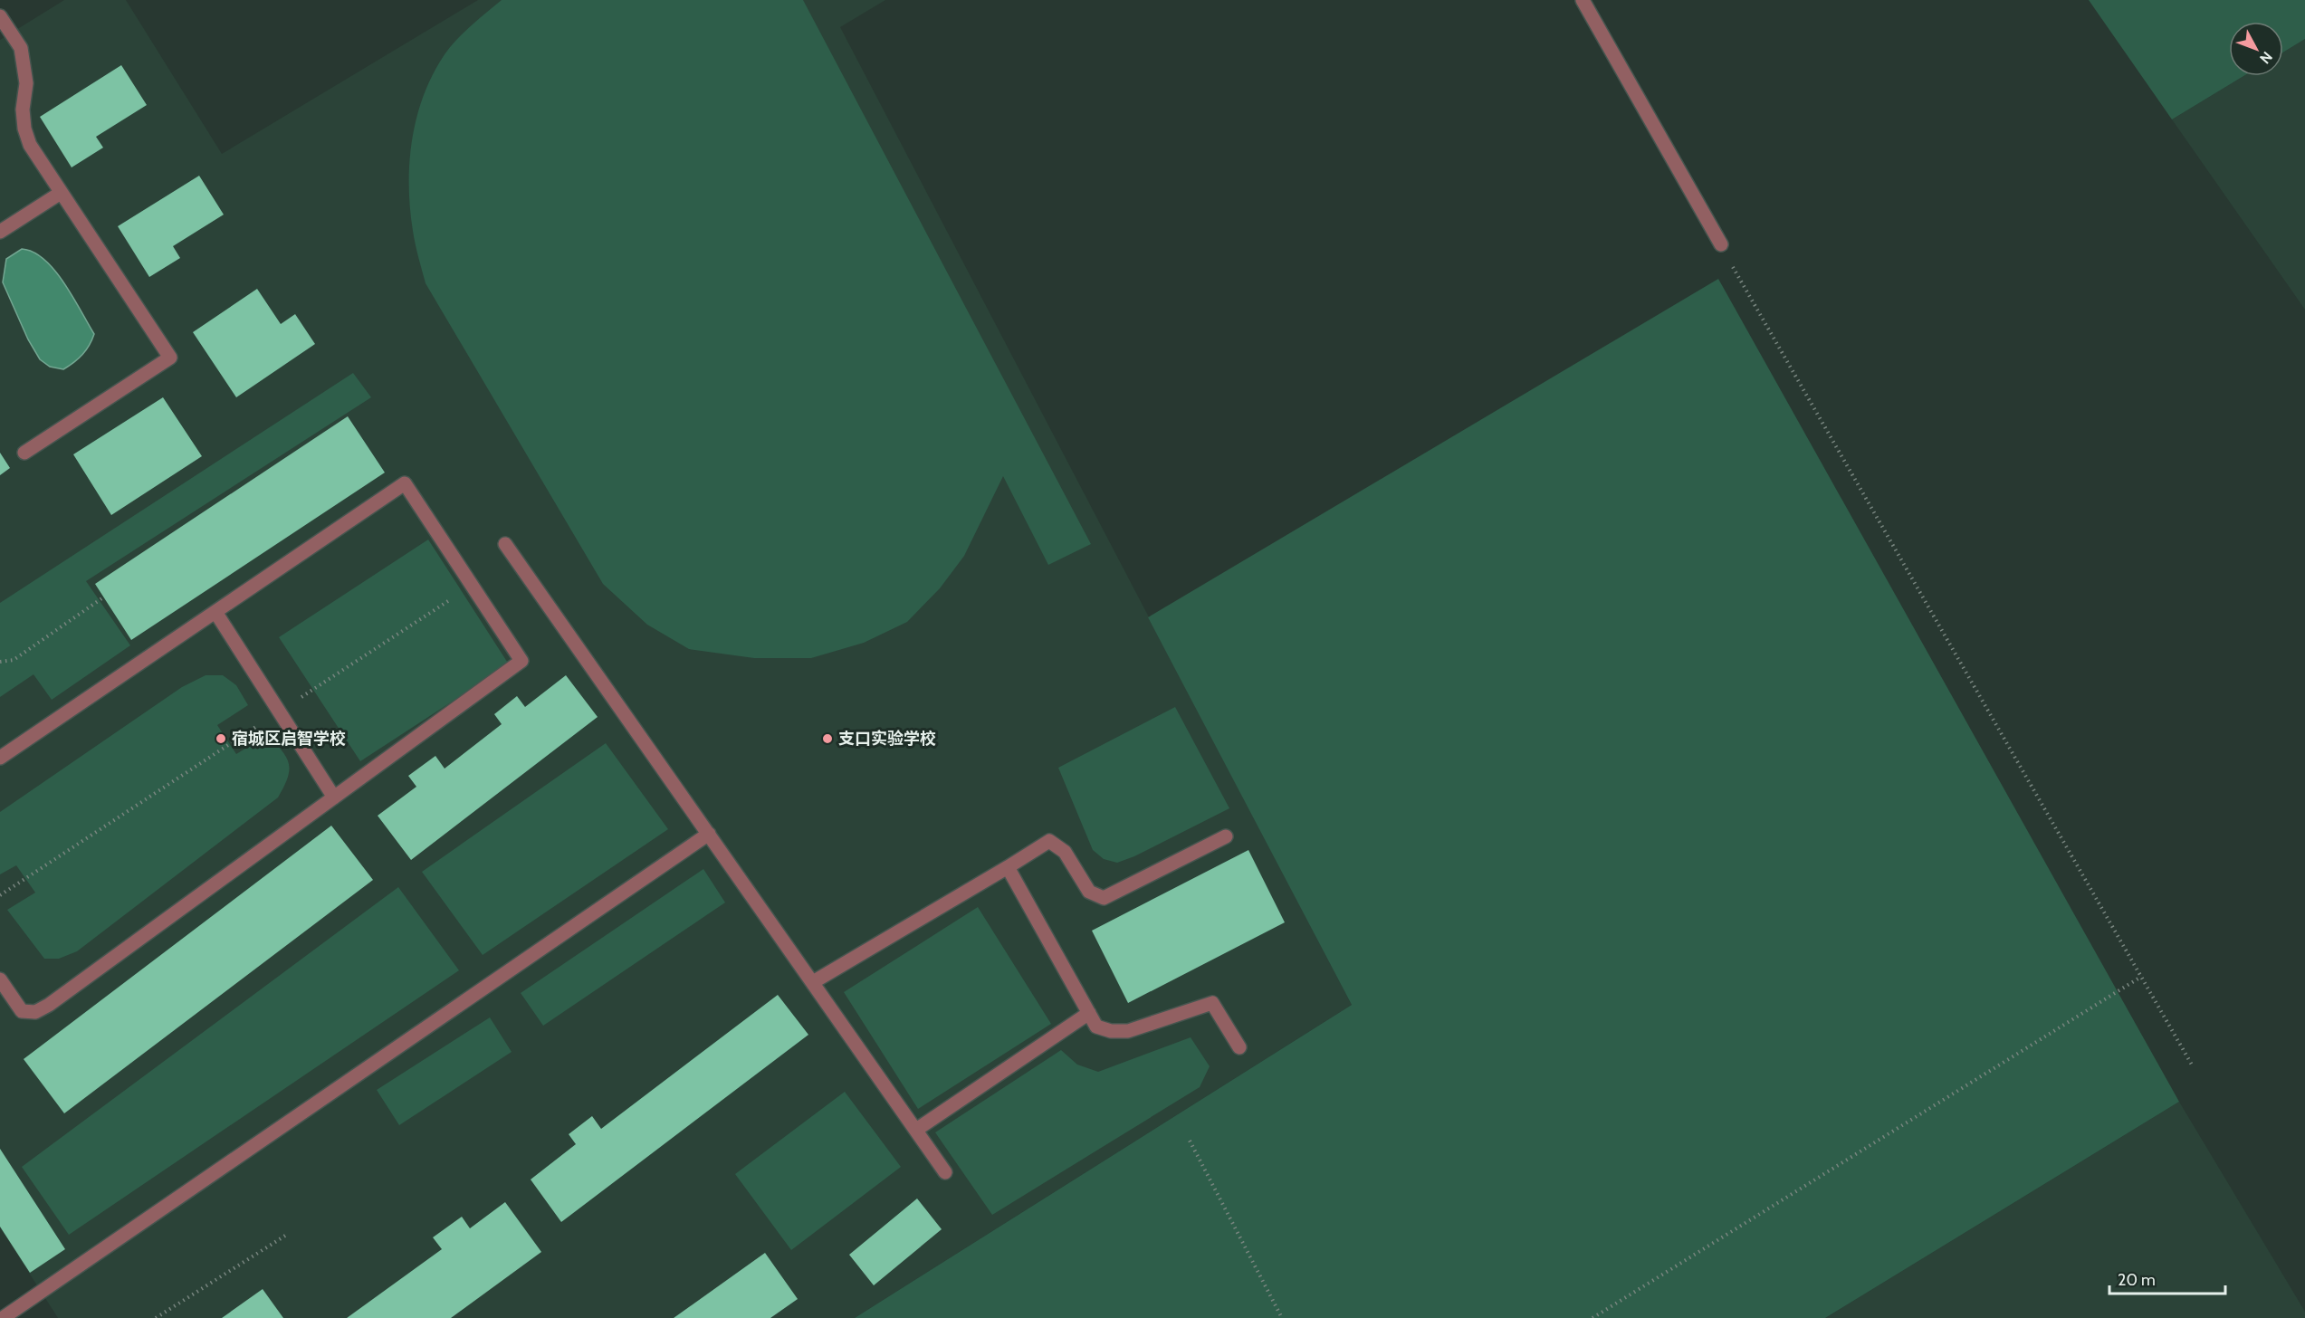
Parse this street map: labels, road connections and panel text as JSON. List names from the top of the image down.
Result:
{
  "places": ["宿城区启智学校", "支口实验学校"],
  "scale_bar": "20 m",
  "north": "bottom right"
}
